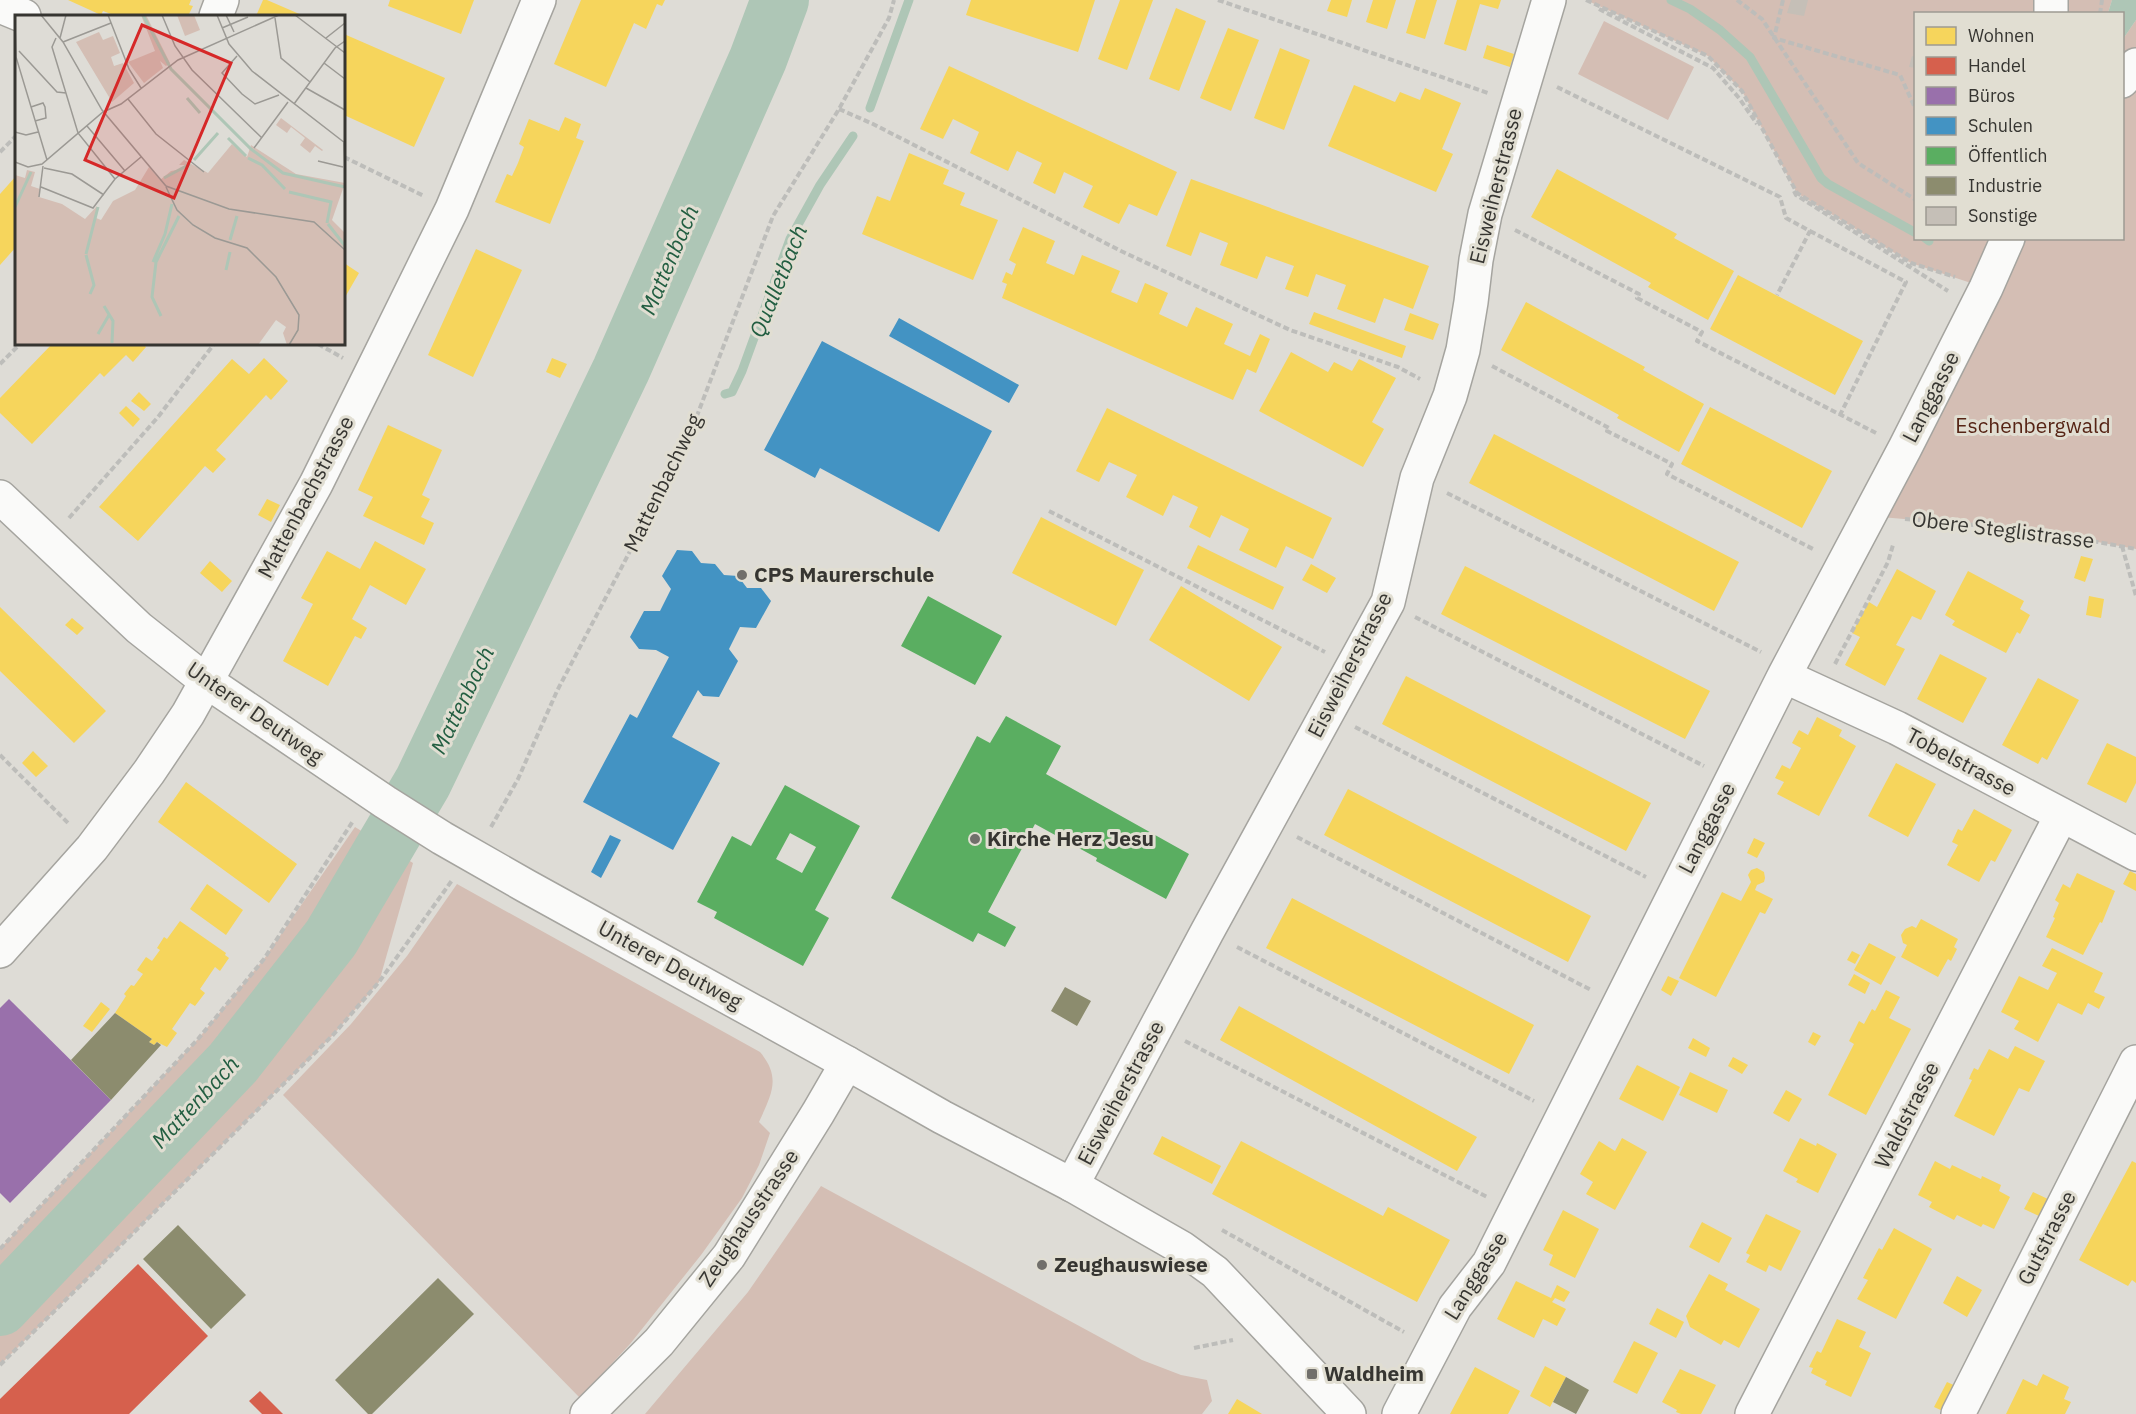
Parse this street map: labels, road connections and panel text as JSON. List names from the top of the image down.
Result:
{
  "streets": {
    "street": [
      "Eisweiherstrasse",
      "Langgasse",
      "Mattenbachstrasse",
      "Unterer Deutweg",
      "Tobelstrasse",
      "Waldstrasse",
      "Zeughausstrasse",
      "Gutstrasse"
    ],
    "path": ["Mattenbachweg", "Obere Steglistrasse"]
  },
  "crossings": [
    ["Eisweiherstrasse", "Unterer Deutweg"],
    ["Langgasse", "Obere Steglistrasse"],
    ["Langgasse", "Tobelstrasse"],
    ["Mattenbachstrasse", "Unterer Deutweg"],
    ["Unterer Deutweg", "Zeughausstrasse"],
    ["Tobelstrasse", "Waldstrasse"]
  ],
  "water": ["Mattenbach", "Qualletbach"],
  "parks": ["Eschenbergwald"],
  "places": {
    "other": ["CPS Maurerschule", "Kirche Herz Jesu", "Zeughauswiese"],
    "transit": ["Waldheim"]
  },
  "legend": [
    "Wohnen",
    "Handel",
    "Büros",
    "Schulen",
    "Öffentlich",
    "Industrie",
    "Sonstige"
  ]
}
